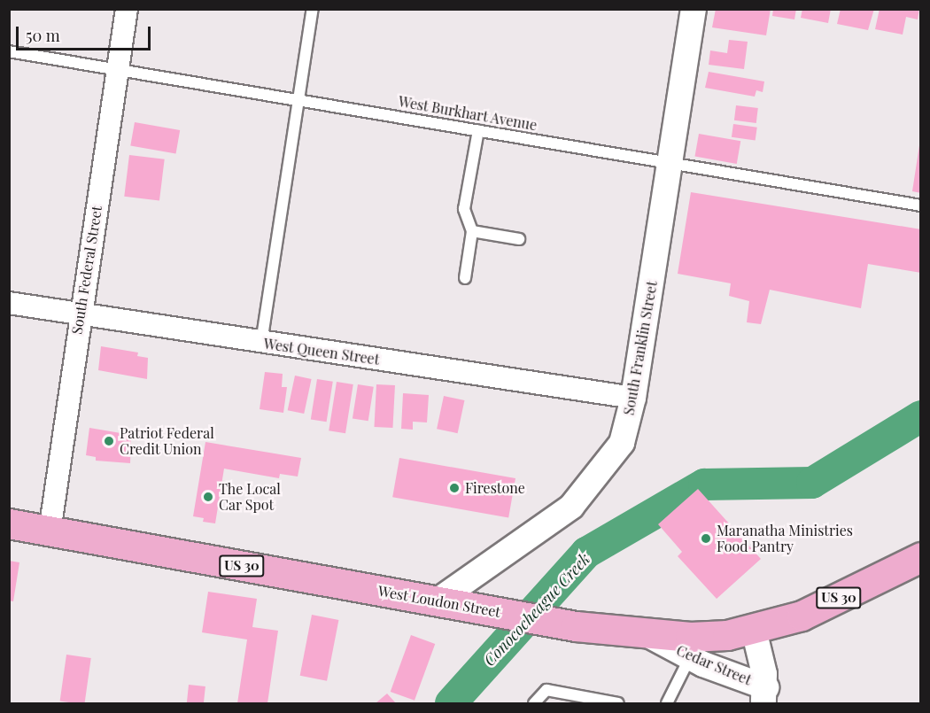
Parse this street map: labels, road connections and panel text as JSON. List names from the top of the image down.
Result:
{
  "streets": {
    "highway": ["US 30", "West Loudon Street"],
    "street": [
      "South Federal Street",
      "South Franklin Street",
      "West Queen Street",
      "Cedar Street"
    ],
    "lane": ["West Burkhart Avenue"]
  },
  "crossings": [
    ["West Burkhart Avenue", "South Federal Street"],
    ["West Burkhart Avenue", "South Franklin Street"],
    ["South Federal Street", "West Queen Street"],
    ["South Federal Street", "West Loudon Street"],
    ["South Franklin Street", "West Queen Street"],
    ["South Franklin Street", "West Loudon Street"],
    ["West Loudon Street", "Cedar Street"]
  ],
  "water": ["Conococheague Creek"],
  "places": [
    "Patriot Federal Credit Union",
    "Firestone",
    "The Local Car Spot",
    "Maranatha Ministries Food Pantry"
  ],
  "scale_bar": "50 m"
}
